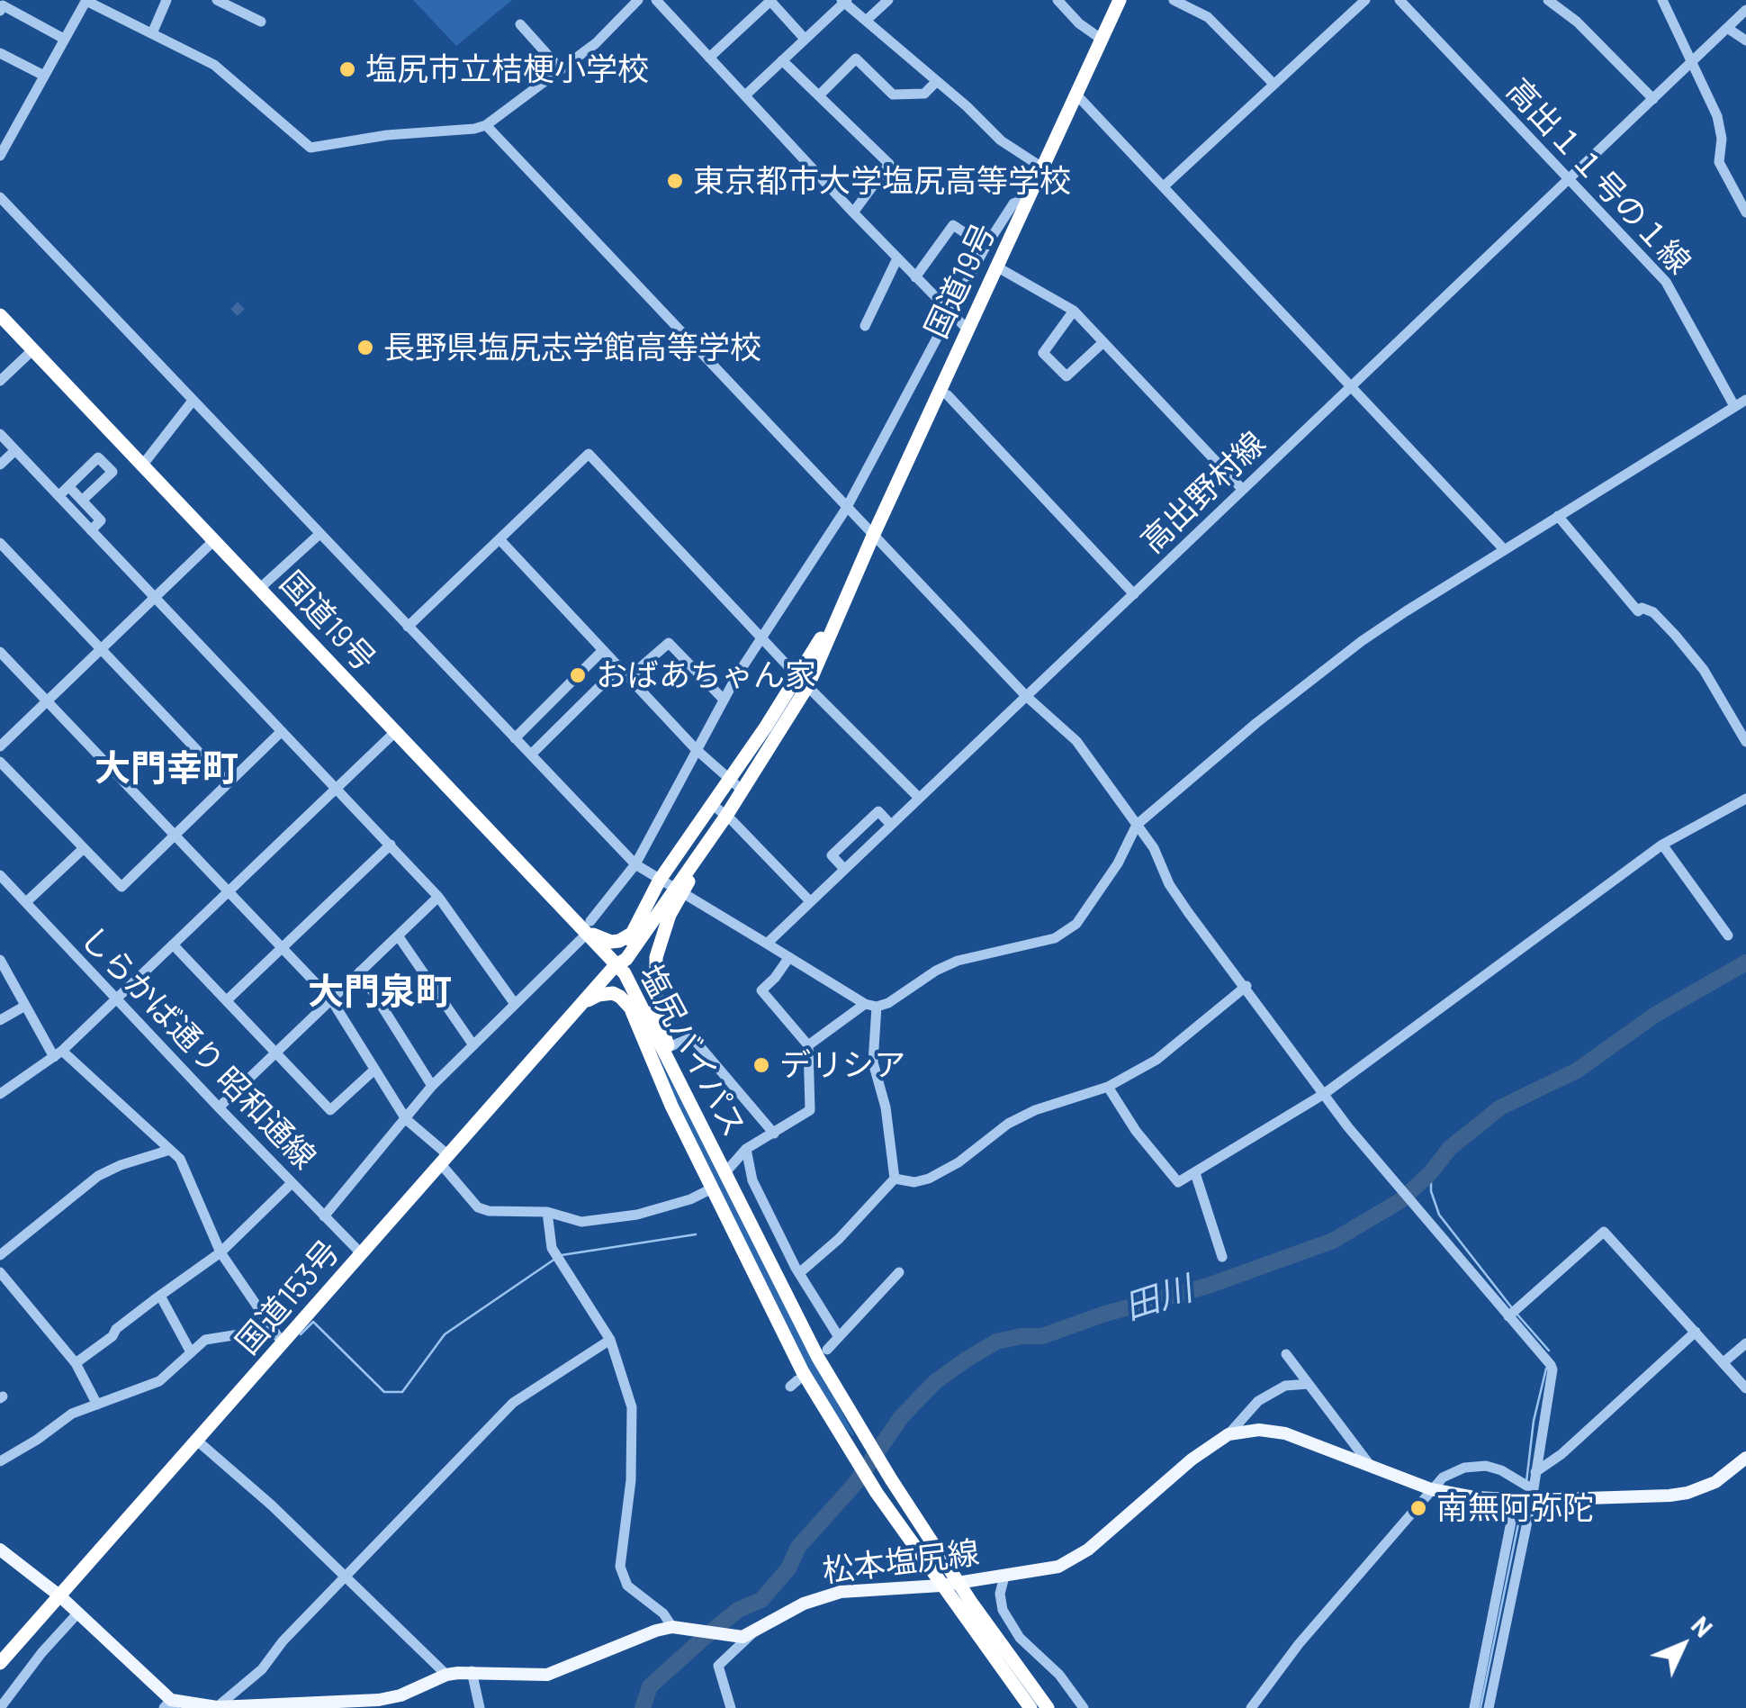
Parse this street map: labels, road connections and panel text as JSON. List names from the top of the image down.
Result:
{
  "streets": {
    "highway": ["国道19号", "塩尻バイパス", "国道153号"],
    "main road": ["松本塩尻線"],
    "street": ["高出１１号の１線", "高出野村線", "しらかば通り 昭和通線"]
  },
  "crossings": [
    ["高出１１号の１線", "高出野村線"],
    ["国道19号", "塩尻バイパス"],
    ["国道19号", "国道153号"],
    ["しらかば通り 昭和通線", "国道153号"],
    ["塩尻バイパス", "国道153号"],
    ["塩尻バイパス", "松本塩尻線"],
    ["国道153号", "松本塩尻線"]
  ],
  "districts": ["大門幸町", "大門泉町"],
  "water": ["田川"],
  "places": [
    "塩尻市立桔梗小学校",
    "東京都市大学塩尻高等学校",
    "長野県塩尻志学館高等学校",
    "おばあちゃん家",
    "デリシア",
    "南無阿弥陀"
  ],
  "north": "top right"
}
